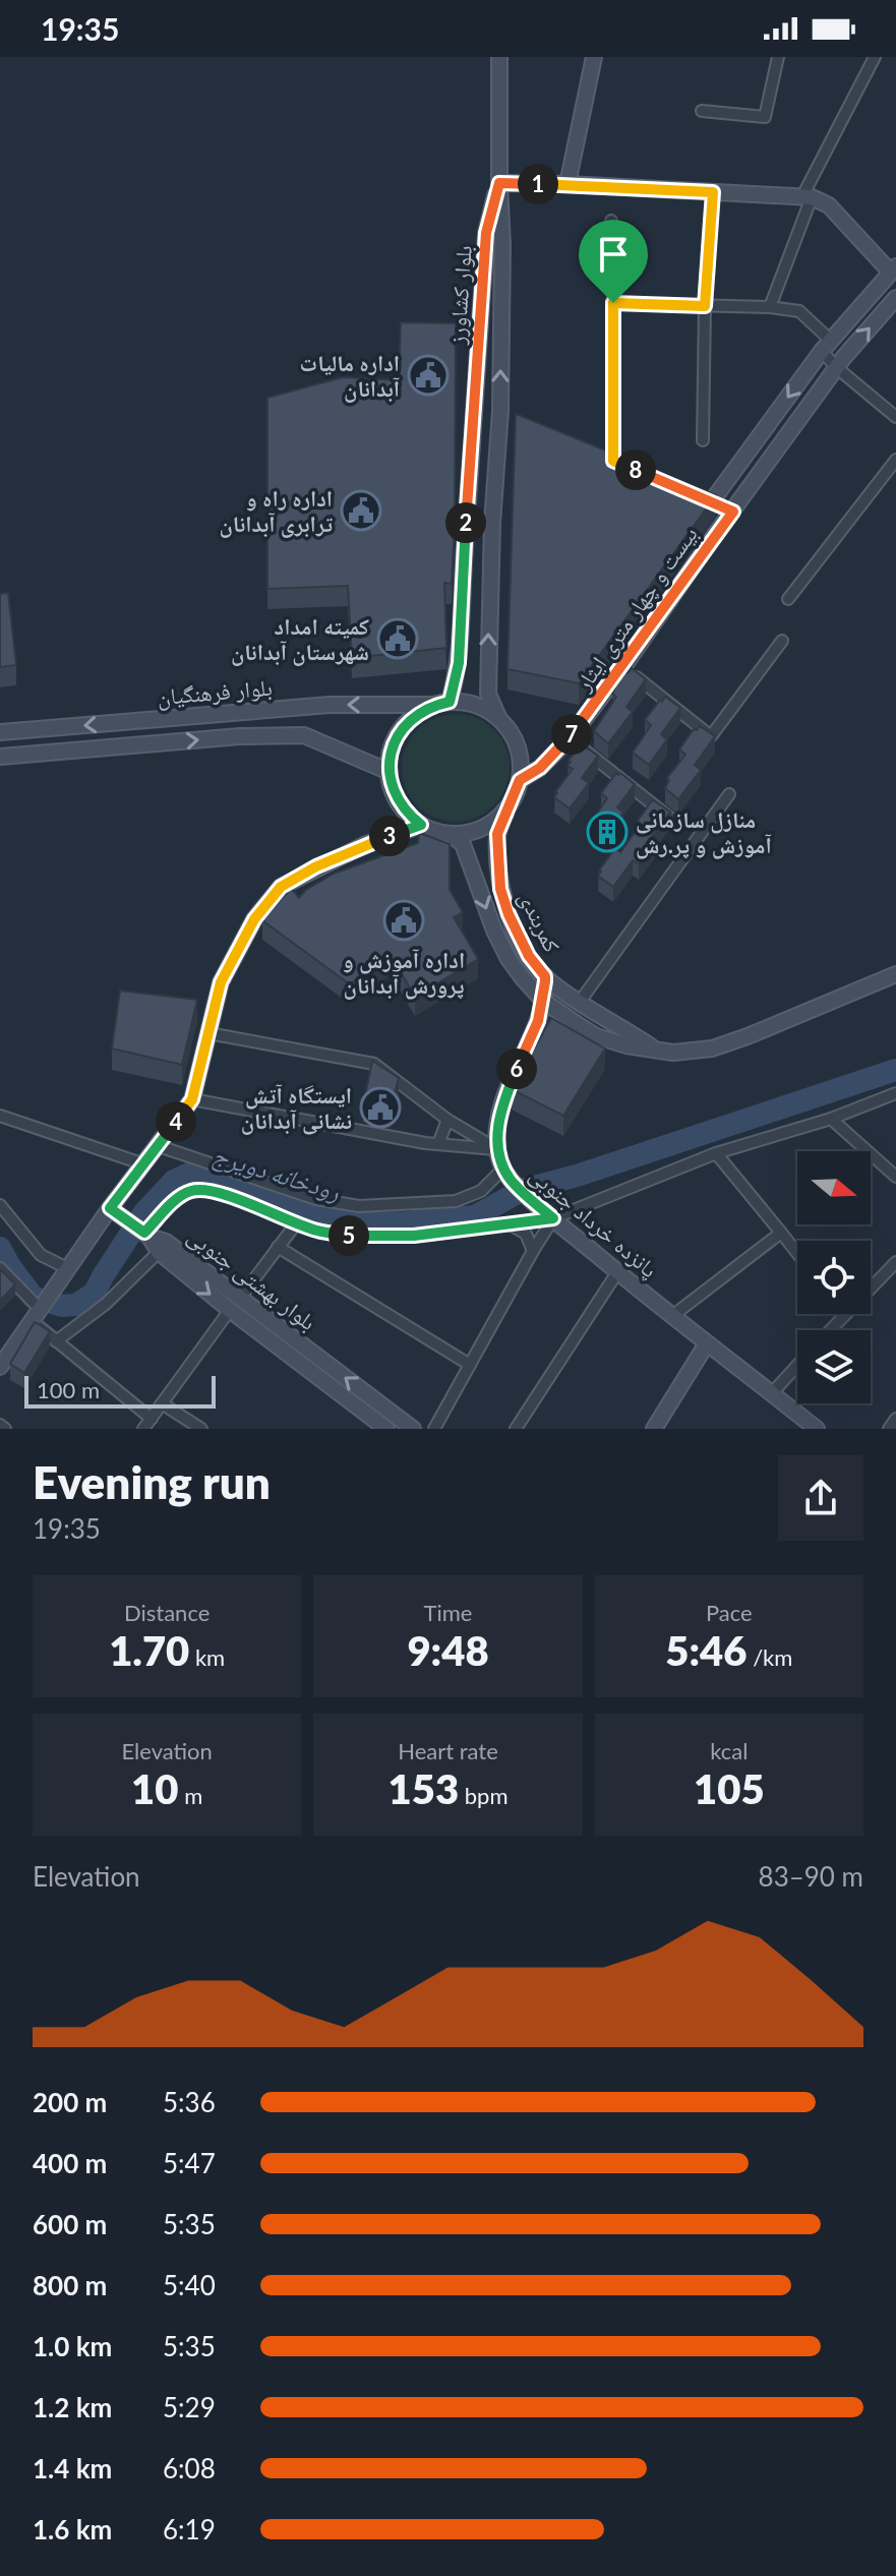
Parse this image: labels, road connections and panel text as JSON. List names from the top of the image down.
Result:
{
  "streets": {
    "main road": [
      "بلوار کشاورز",
      "بیست و چهار متری ایثار",
      "بلوار فرهنگیان",
      "کمربندی",
      "پانزده خرداد جنوبی",
      "بلوار بهشتی جنوبی"
    ]
  },
  "crossings": [
    ["بلوار کشاورز", "بیست و چهار متری ایثار"],
    ["بلوار کشاورز", "بلوار فرهنگیان"],
    ["بلوار کشاورز", "کمربندی"],
    ["بیست و چهار متری ایثار", "بلوار فرهنگیان"],
    ["بیست و چهار متری ایثار", "کمربندی"],
    ["بلوار فرهنگیان", "کمربندی"],
    ["کمربندی", "پانزده خرداد جنوبی"]
  ],
  "water": ["رودخانه دویرج"],
  "places": {
    "public building": [
      "اداره مالیات آبدانان",
      "اداره راه و ترابری آبدانان",
      "کمیته امداد شهرستان آبدانان",
      "اداره آموزش و پرورش آبدانان",
      "ایستگاه آتش نشانی آبدانان"
    ],
    "building": ["منازل سازمانی آموزش و پر.رش"]
  },
  "scale_bar": "100 m",
  "north": "right",
  "page": {
    "status": "19:35",
    "pins": [
      "1",
      "8",
      "2",
      "7",
      "3",
      "6",
      "4",
      "5"
    ],
    "scale": "100 m",
    "heading": ["Evening run", "19:35"],
    "stats": [
      ["Distance", "1.70 km"],
      ["Time", "9:48"],
      ["Pace", "5:46 /km"],
      ["Elevation", "10 m"],
      ["Heart rate", "153 bpm"],
      ["kcal", "105"]
    ],
    "chart": ["Elevation", "83–90 m"],
    "list": [
      {
        "name": "200 m",
        "note": "5:36"
      },
      {
        "name": "400 m",
        "note": "5:47"
      },
      {
        "name": "600 m",
        "note": "5:35"
      },
      {
        "name": "800 m",
        "note": "5:40"
      },
      {
        "name": "1.0 km",
        "note": "5:35"
      },
      {
        "name": "1.2 km",
        "note": "5:29"
      },
      {
        "name": "1.4 km",
        "note": "6:08"
      },
      {
        "name": "1.6 km",
        "note": "6:19"
      }
    ]
  }
}
